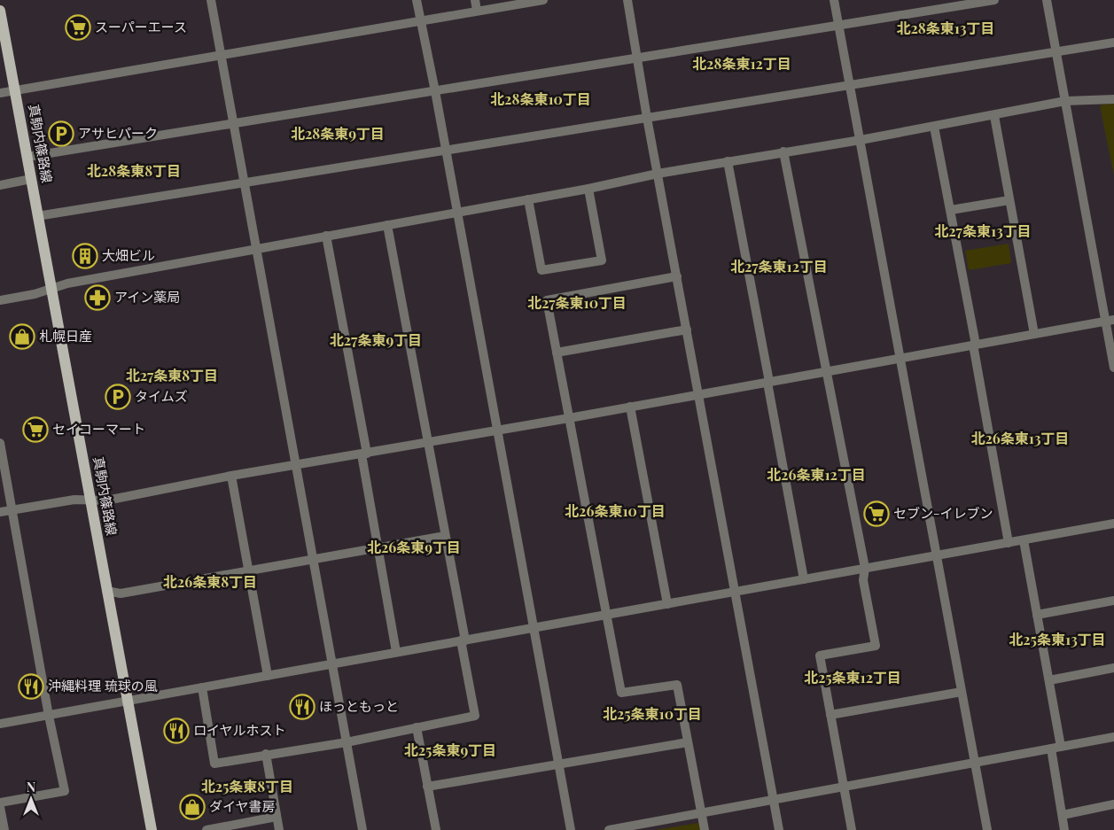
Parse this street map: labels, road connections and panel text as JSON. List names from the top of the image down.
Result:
{
  "streets": {
    "main road": ["真駒内篠路線"]
  },
  "districts": [
    "北28条東13丁目",
    "北28条東12丁目",
    "北28条東10丁目",
    "北28条東9丁目",
    "北28条東8丁目",
    "北27条東13丁目",
    "北27条東12丁目",
    "北27条東10丁目",
    "北27条東9丁目",
    "北27条東8丁目",
    "北26条東13丁目",
    "北26条東12丁目",
    "北26条東10丁目",
    "北26条東9丁目",
    "北26条東8丁目",
    "北25条東13丁目",
    "北25条東12丁目",
    "北25条東10丁目",
    "北25条東9丁目",
    "北25条東8丁目"
  ],
  "places": {
    "supermarket": ["スーパーエース", "セイコーマート", "セブン-イレブン"],
    "parking": ["アサヒパーク", "タイムズ"],
    "building": ["大畑ビル"],
    "pharmacy": ["アイン薬局"],
    "shop": ["札幌日産", "ダイヤ書房"],
    "restaurant": ["沖縄料理 琉球の風", "ほっともっと", "ロイヤルホスト"]
  },
  "north": "top"
}
